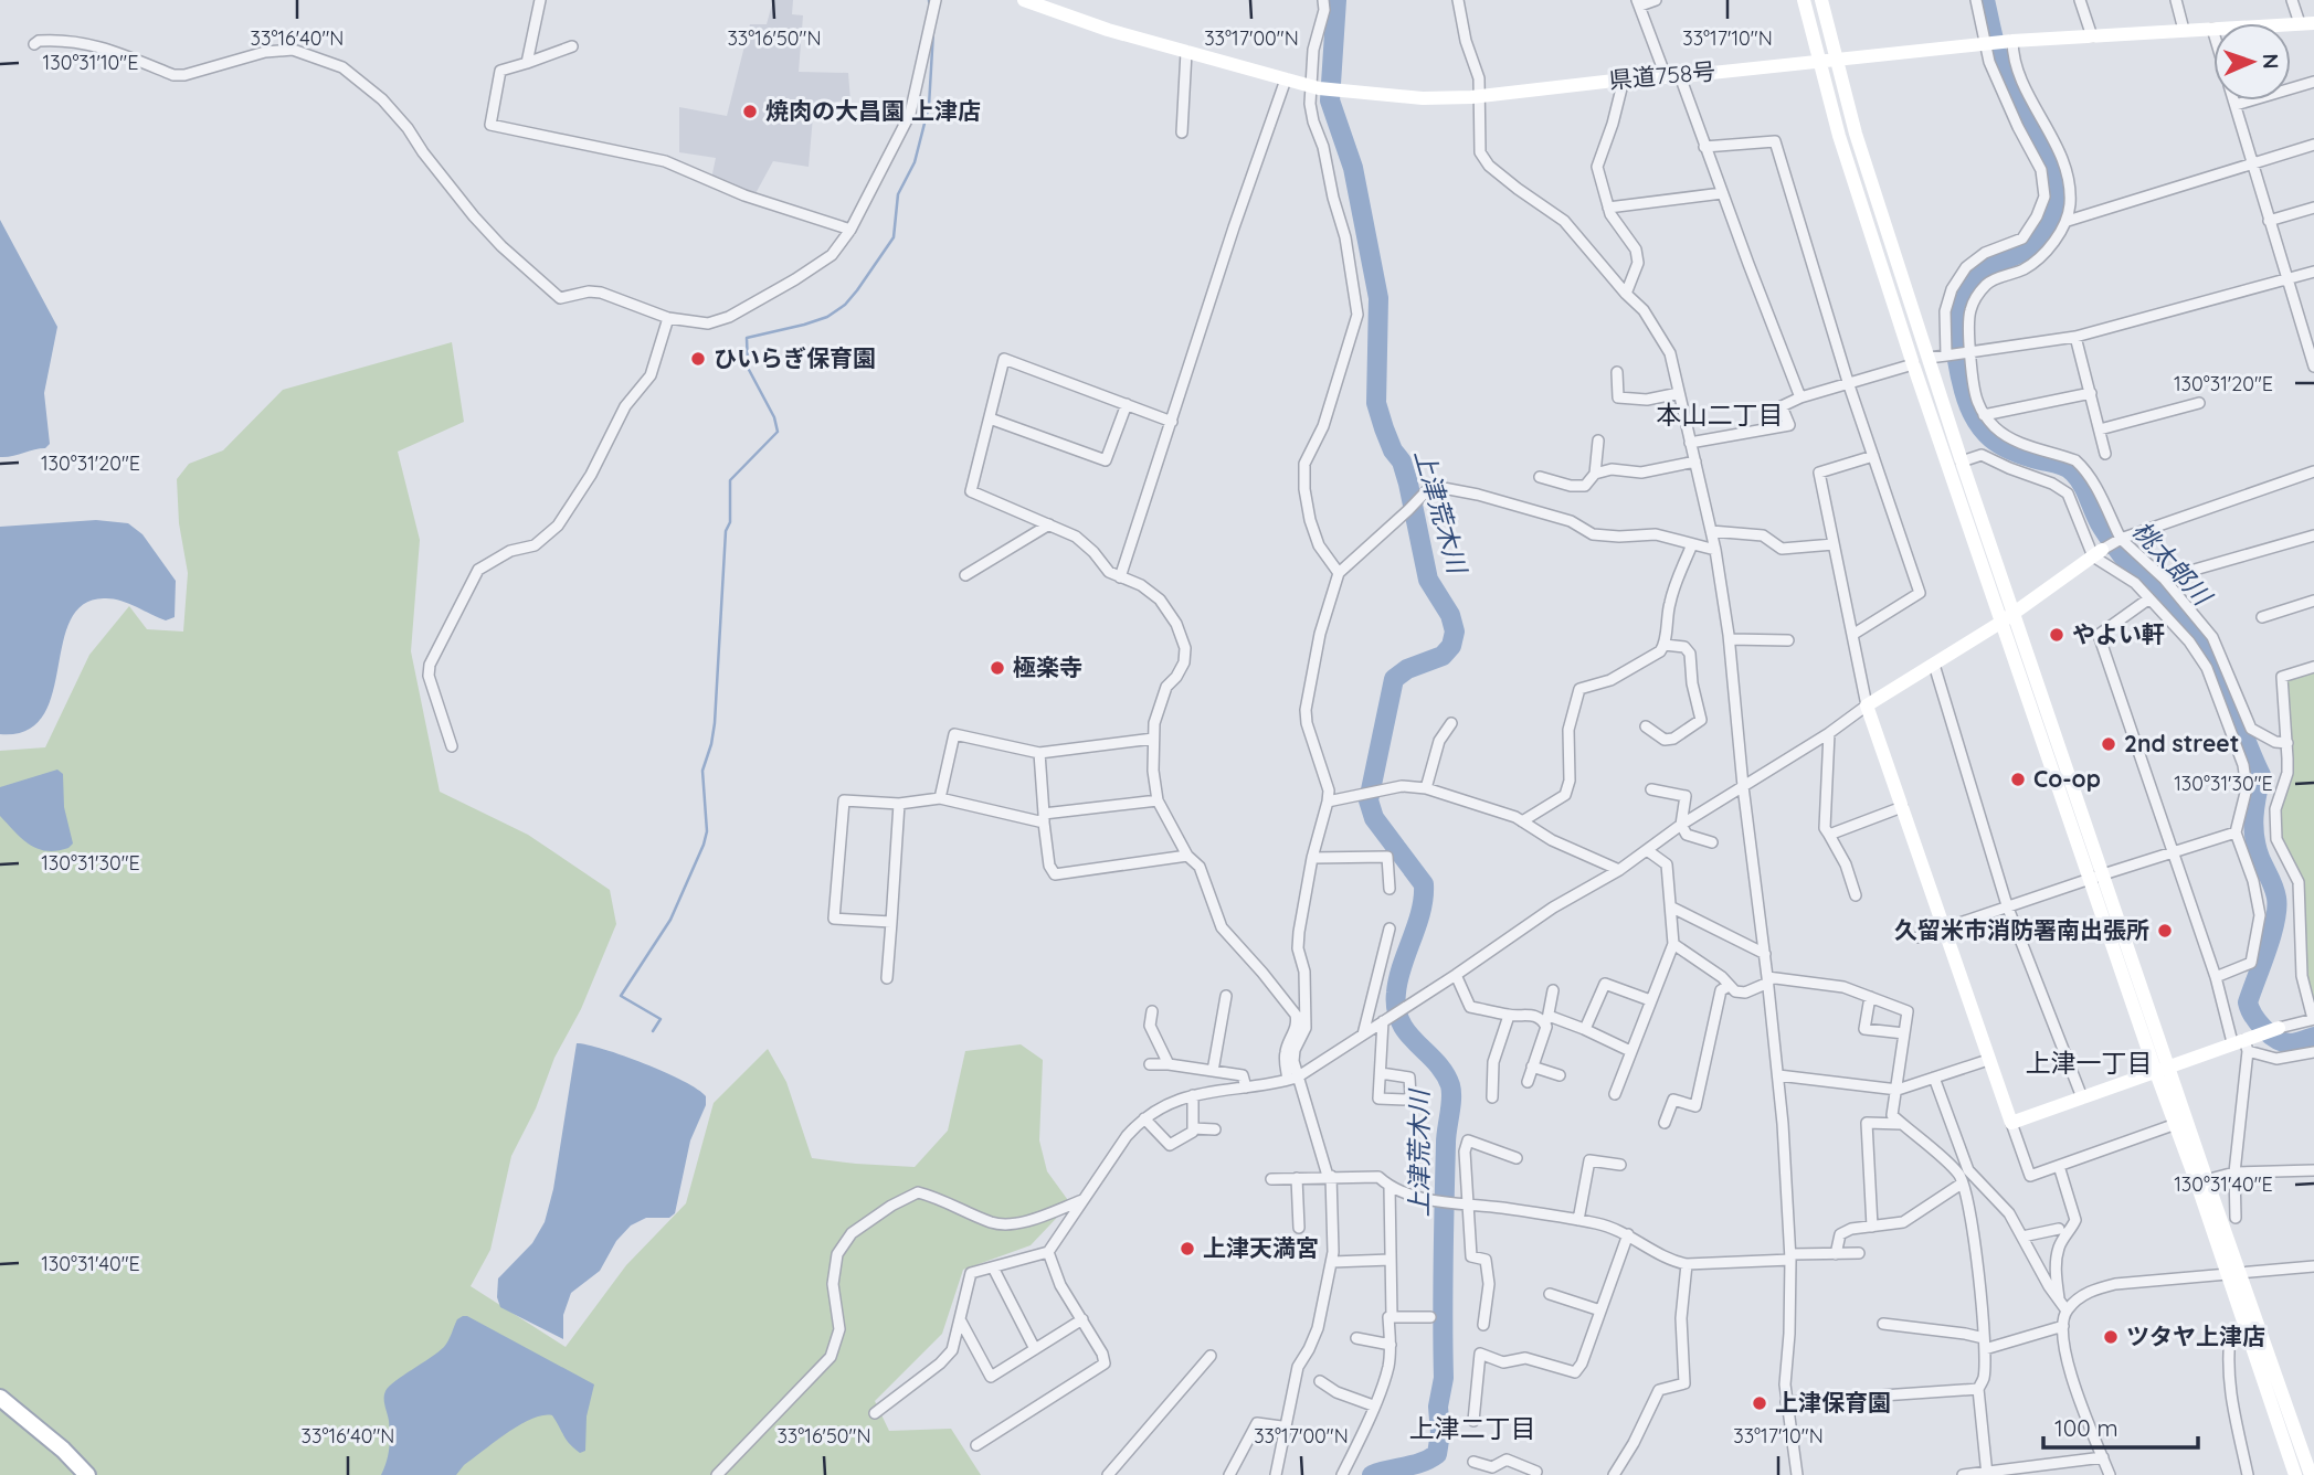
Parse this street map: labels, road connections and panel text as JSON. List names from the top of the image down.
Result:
{
  "streets": {
    "street": ["県道758号"]
  },
  "districts": ["本山二丁目", "上津一丁目", "上津二丁目"],
  "water": ["上津荒木川", "桃太郎川"],
  "places": [
    "焼肉の大昌園 上津店",
    "ひいらぎ保育園",
    "やよい軒",
    "極楽寺",
    "2nd street",
    "Co-op",
    "久留米市消防署南出張所",
    "上津天満宮",
    "ツタヤ上津店",
    "上津保育園"
  ],
  "scale_bar": "100 m",
  "north": "right",
  "coordinates": [
    "33°16'40\"N",
    "33°16'50\"N",
    "33°17'00\"N",
    "33°17'10\"N",
    "130°31'10\"E",
    "130°31'20\"E",
    "130°31'30\"E",
    "130°31'40\"E"
  ]
}
